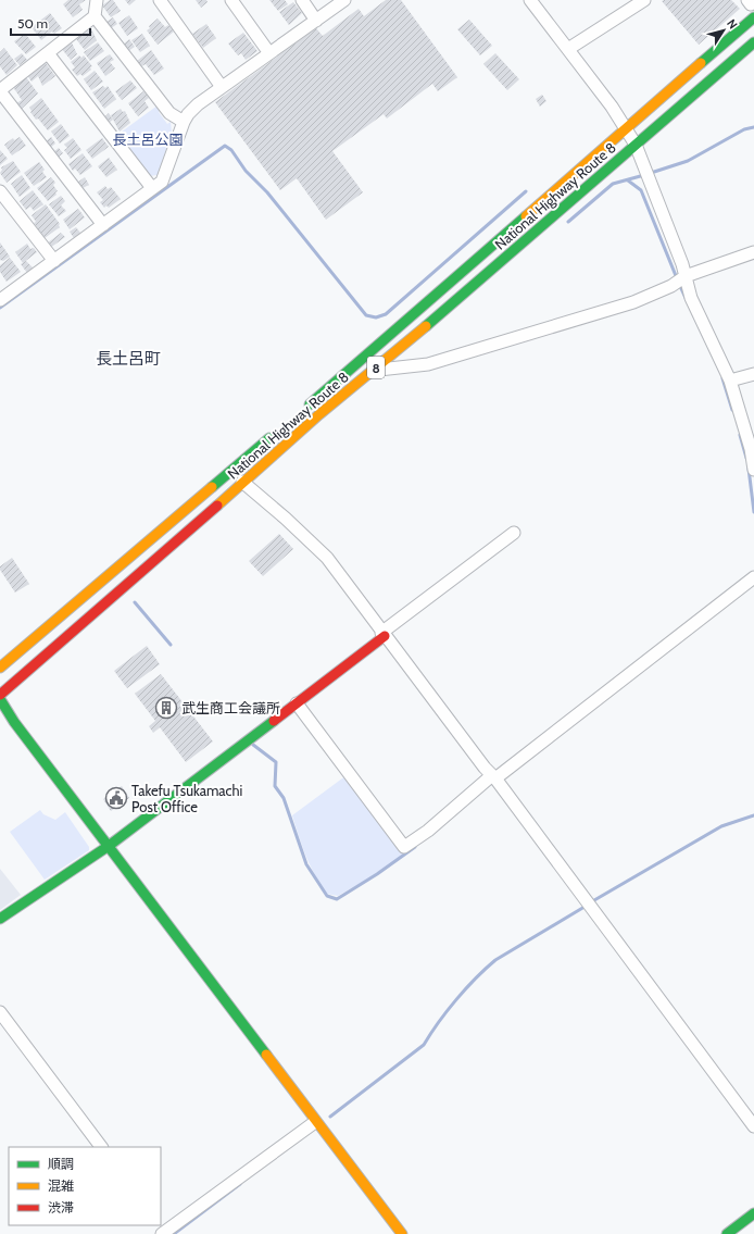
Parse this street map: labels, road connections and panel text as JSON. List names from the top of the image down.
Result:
{
  "streets": {
    "main road": ["National Highway Route 8", "8"]
  },
  "districts": ["長土呂町"],
  "parks": ["長土呂公園"],
  "places": {
    "building": ["武生商工会議所"],
    "public building": ["Takefu Tsukamachi Post Office"]
  },
  "legend": ["順調", "混雑", "渋滞"],
  "scale_bar": "50 m",
  "north": "top right"
}
